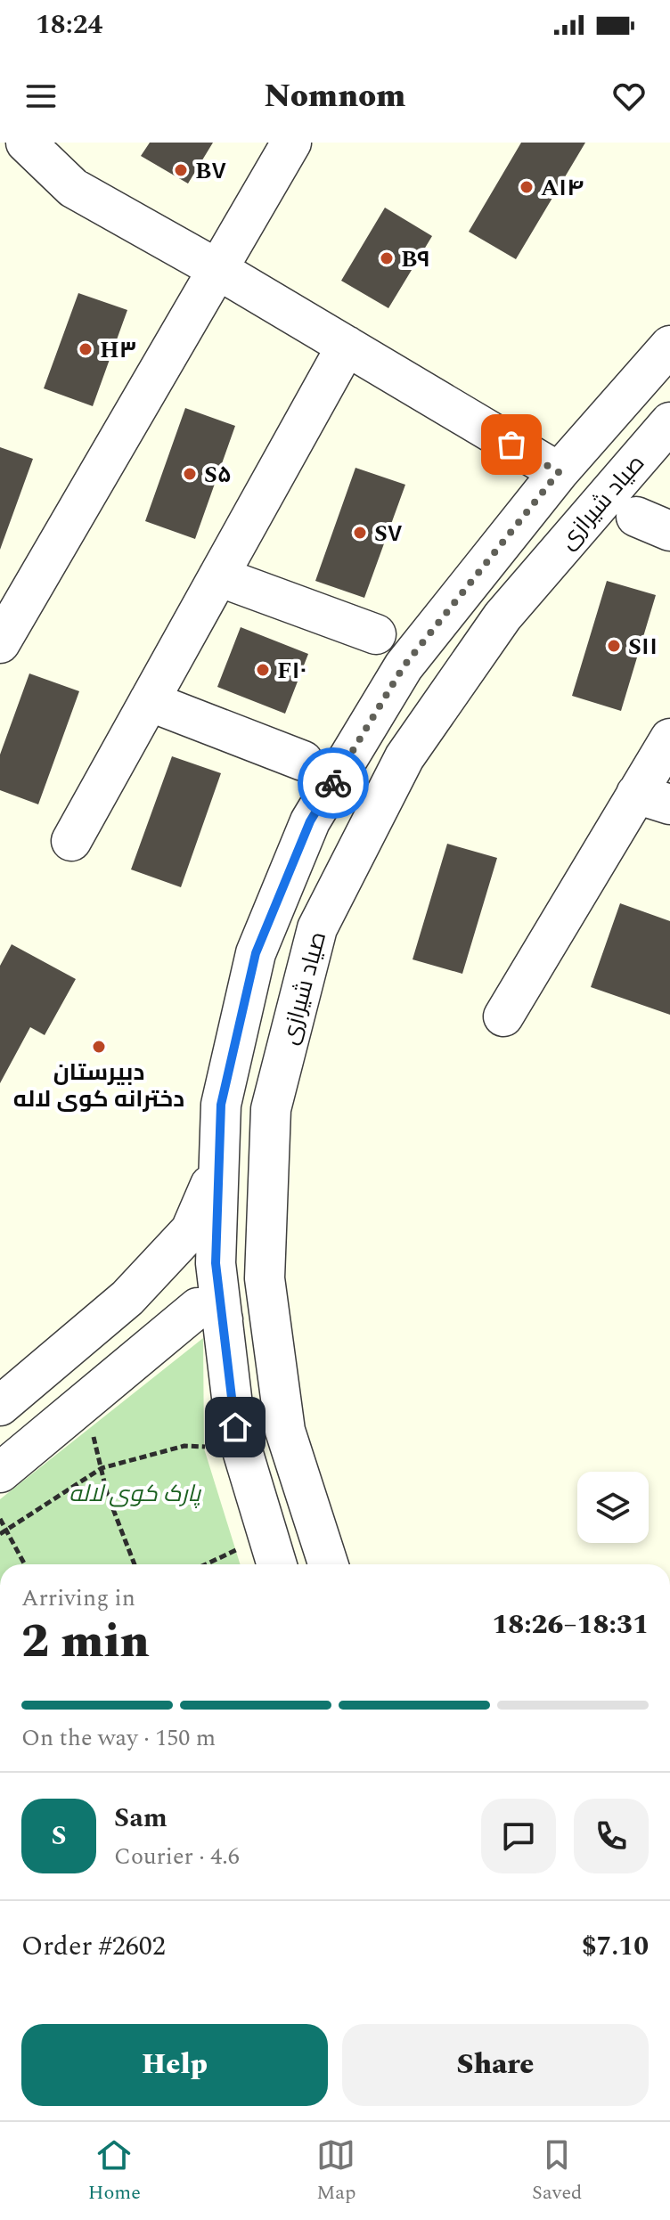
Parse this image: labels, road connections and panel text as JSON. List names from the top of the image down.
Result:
{
  "streets": {
    "street": ["صیاد شیرازی"]
  },
  "parks": ["پارک کوی لاله"],
  "places": [
    "B۷",
    "A۱۴",
    "B۹",
    "H۳",
    "S۵",
    "S۷",
    "S۱۱",
    "F۱۰",
    "دبیرستان دخترانه کوی لاله"
  ],
  "page": {
    "status": "18:24",
    "header": "Nomnom",
    "heading": ["2 min", "Arriving in", "18:26–18:31"],
    "panel": [
      "Sam",
      "Courier · 4.6",
      "Order #2602",
      "$7.10"
    ],
    "bar": "On the way · 150 m",
    "round": "S",
    "buttons": ["Help", "Share"],
    "tabs": ["Home", "Map", "Saved"]
  }
}
